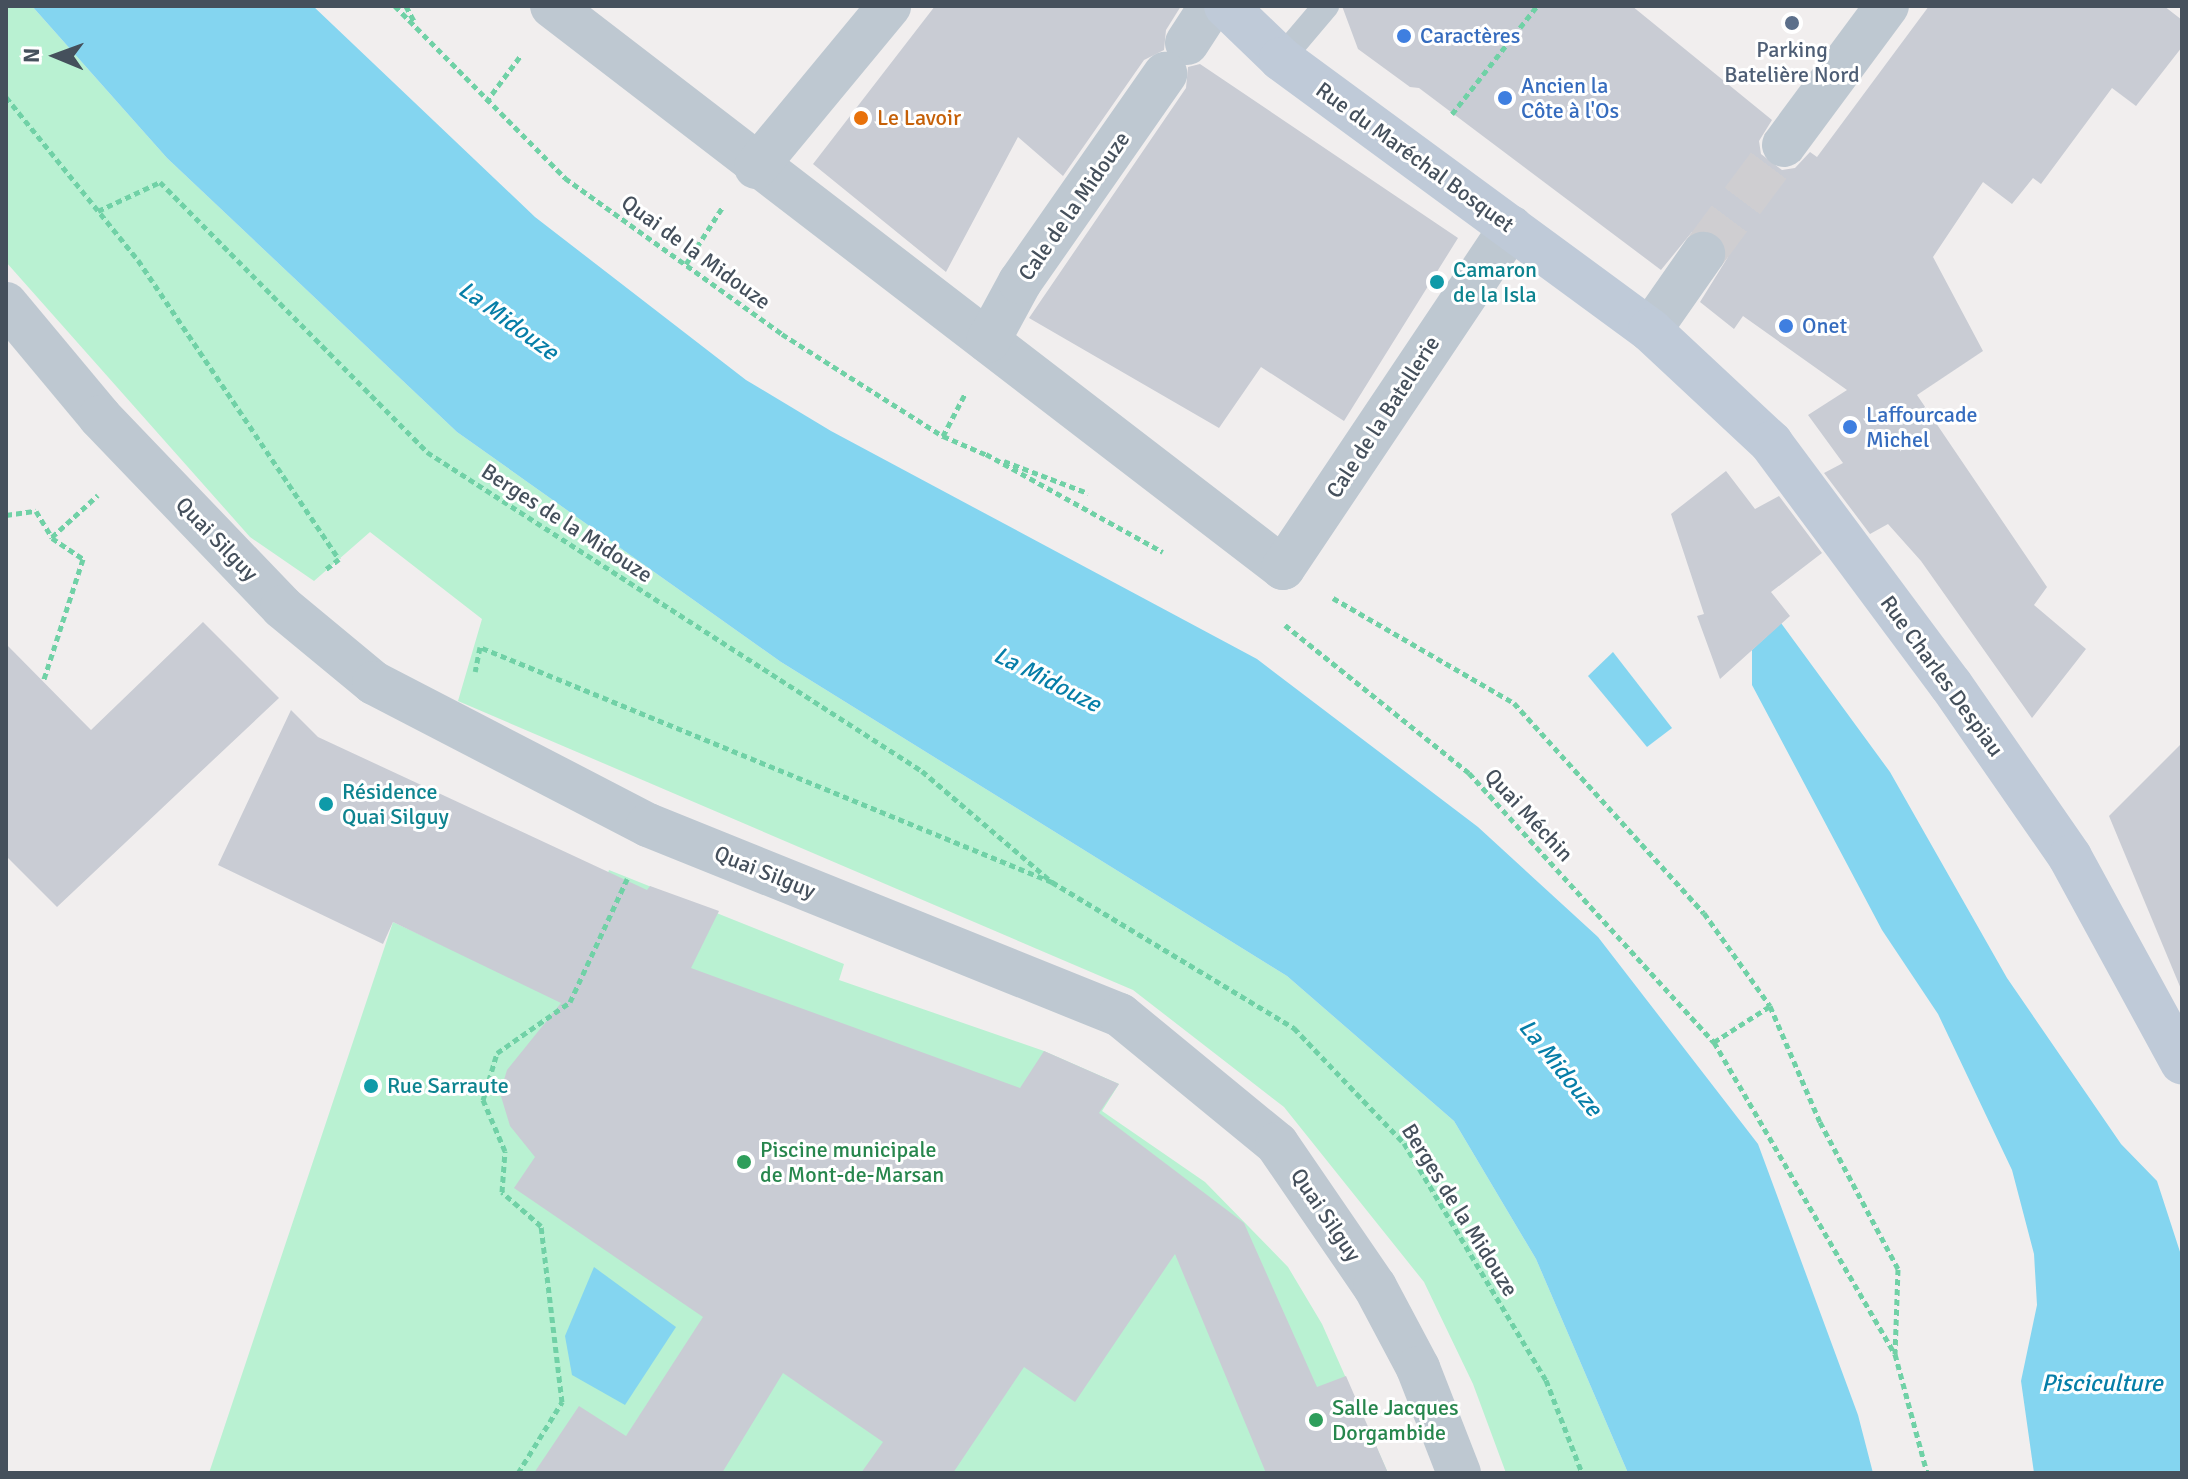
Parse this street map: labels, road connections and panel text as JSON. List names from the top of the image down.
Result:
{
  "streets": {
    "street": [
      "Rue du Maréchal Bosquet",
      "Cale de la Midouze",
      "Cale de la Batellerie",
      "Quai Silguy",
      "Rue Charles Despiau"
    ],
    "path": ["Quai de la Midouze", "Berges de la Midouze", "Quai Méchin"]
  },
  "crossings": [
    ["Rue du Maréchal Bosquet", "Cale de la Batellerie"],
    ["Rue du Maréchal Bosquet", "Rue Charles Despiau"],
    ["Cale de la Batellerie", "Quai Méchin"],
    ["Berges de la Midouze", "Quai Silguy"]
  ],
  "water": ["La Midouze", "Pisciculture"],
  "places": [
    "Parking Batelière Nord",
    "Caractères",
    "Ancien la Côte à l'Os",
    "Le Lavoir",
    "Camaron de la Isla",
    "Onet",
    "Laffourcade Michel",
    "Résidence Quai Silguy",
    "Rue Sarraute",
    "Piscine municipale de Mont-de-Marsan",
    "Salle Jacques Dorgambide"
  ],
  "north": "left"
}
